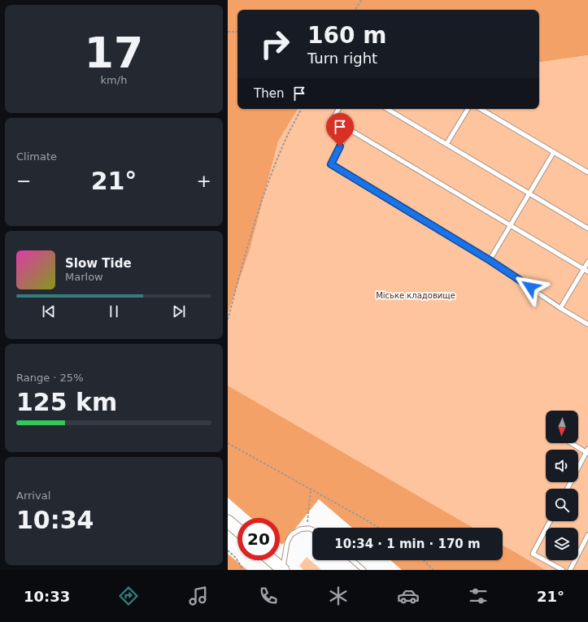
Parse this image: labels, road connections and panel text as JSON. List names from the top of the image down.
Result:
{
  "parks": ["Міське кладовище"],
  "north": "bottom",
  "page": {
    "tile": [
      ["17", "km/h"],
      "Climate",
      ["Range · 25%", "125 km"],
      ["Arrival", "10:34"]
    ],
    "turn": ["160 m", "Turn right"],
    "then": "Then",
    "heat": ["−", "21°", "+"],
    "song": ["Slow Tide", "Marlow"],
    "limit": "20",
    "trip": "10:34 · 1 min · 170 m",
    "tabs": ["10:33", "21°"]
  }
}
